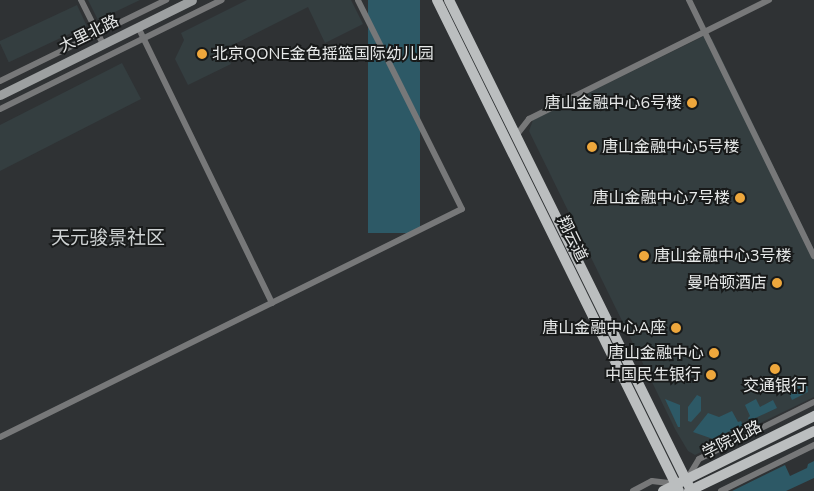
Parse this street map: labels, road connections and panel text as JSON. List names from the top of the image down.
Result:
{
  "streets": {
    "main road": ["大里北路", "翔云道", "学院北路"]
  },
  "crossings": [
    ["翔云道", "学院北路"]
  ],
  "districts": ["天元骏景社区"],
  "places": [
    "北京QONE金色摇篮国际幼儿园",
    "唐山金融中心6号楼",
    "唐山金融中心5号楼",
    "唐山金融中心7号楼",
    "唐山金融中心3号楼",
    "曼哈顿酒店",
    "唐山金融中心A座",
    "唐山金融中心",
    "交通银行",
    "中国民生银行"
  ]
}
